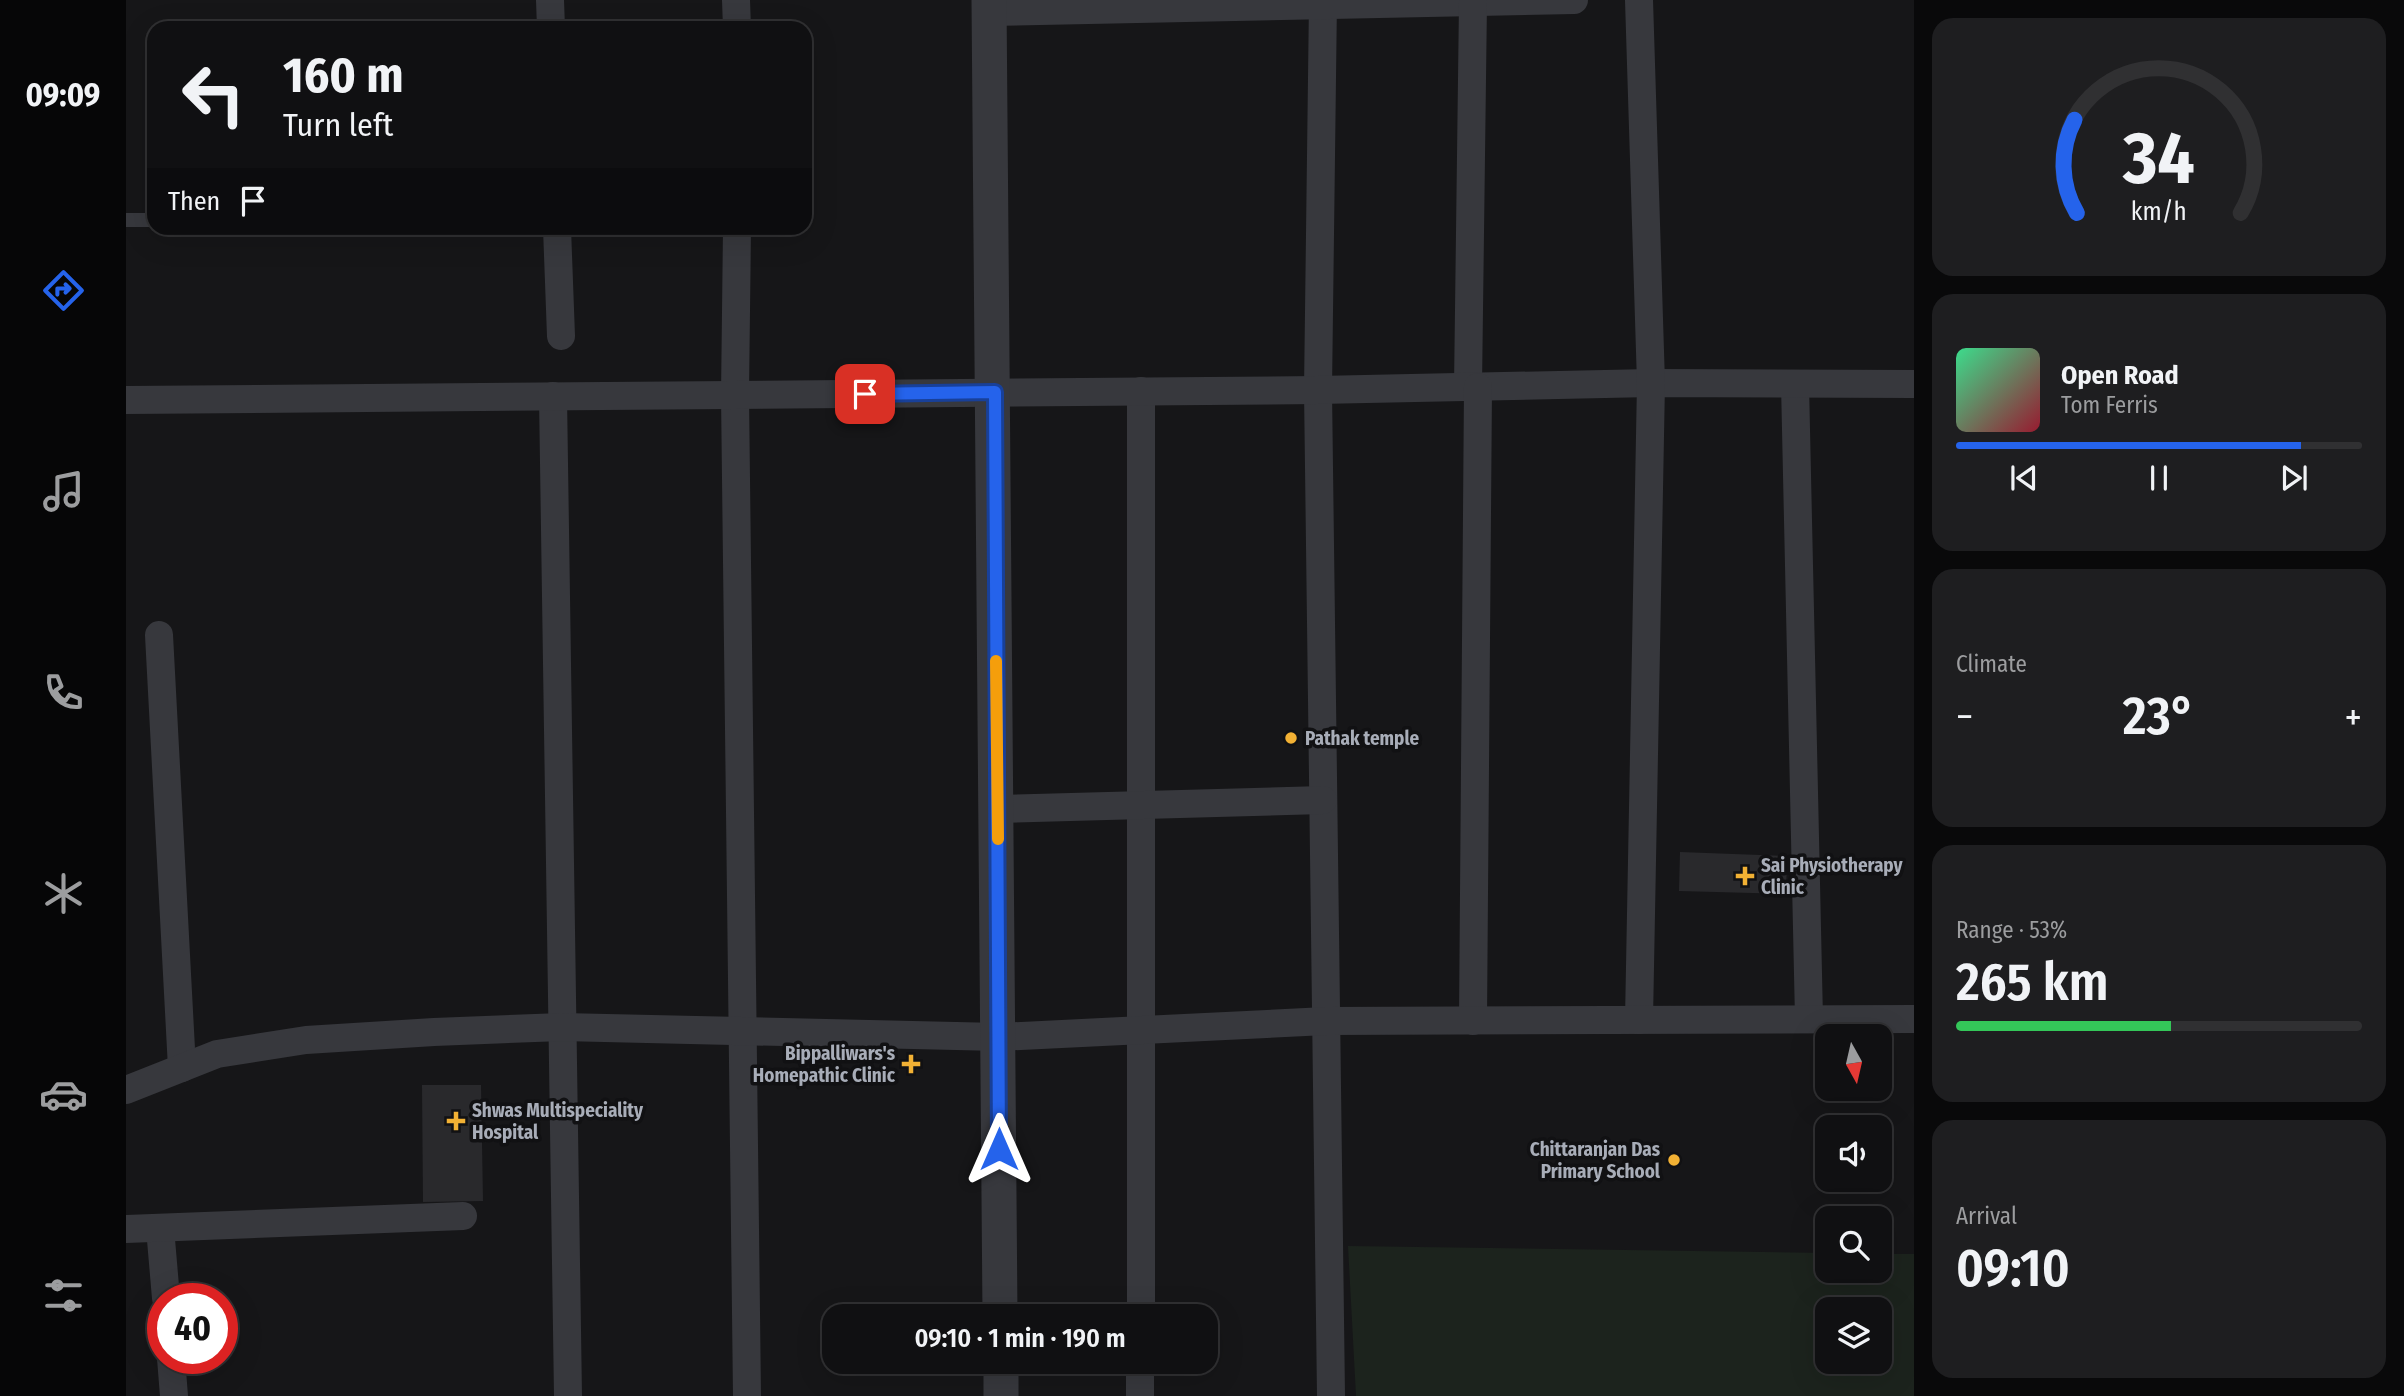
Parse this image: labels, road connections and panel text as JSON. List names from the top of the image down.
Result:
{
  "places": {
    "other": ["Pathak temple", "Chittaranjan Das Primary School"],
    "health": ["Sai Physiotherapy Clinic", "Bippalliwars's Homepathic Clinic", "Shwas Multispeciality Hospital"]
  },
  "north": "bottom",
  "page": {
    "tabs": "09:09",
    "turn": ["160 m", "Turn left"],
    "then": "Then",
    "song": ["Open Road", "Tom Ferris"],
    "tile": [
      "Climate",
      ["Range · 53%", "265 km"],
      ["Arrival", "09:10"]
    ],
    "heat": ["−", "23°", "+"],
    "limit": "40",
    "trip": "09:10 · 1 min · 190 m",
    "gauge": ["34", "km/h"]
  }
}
